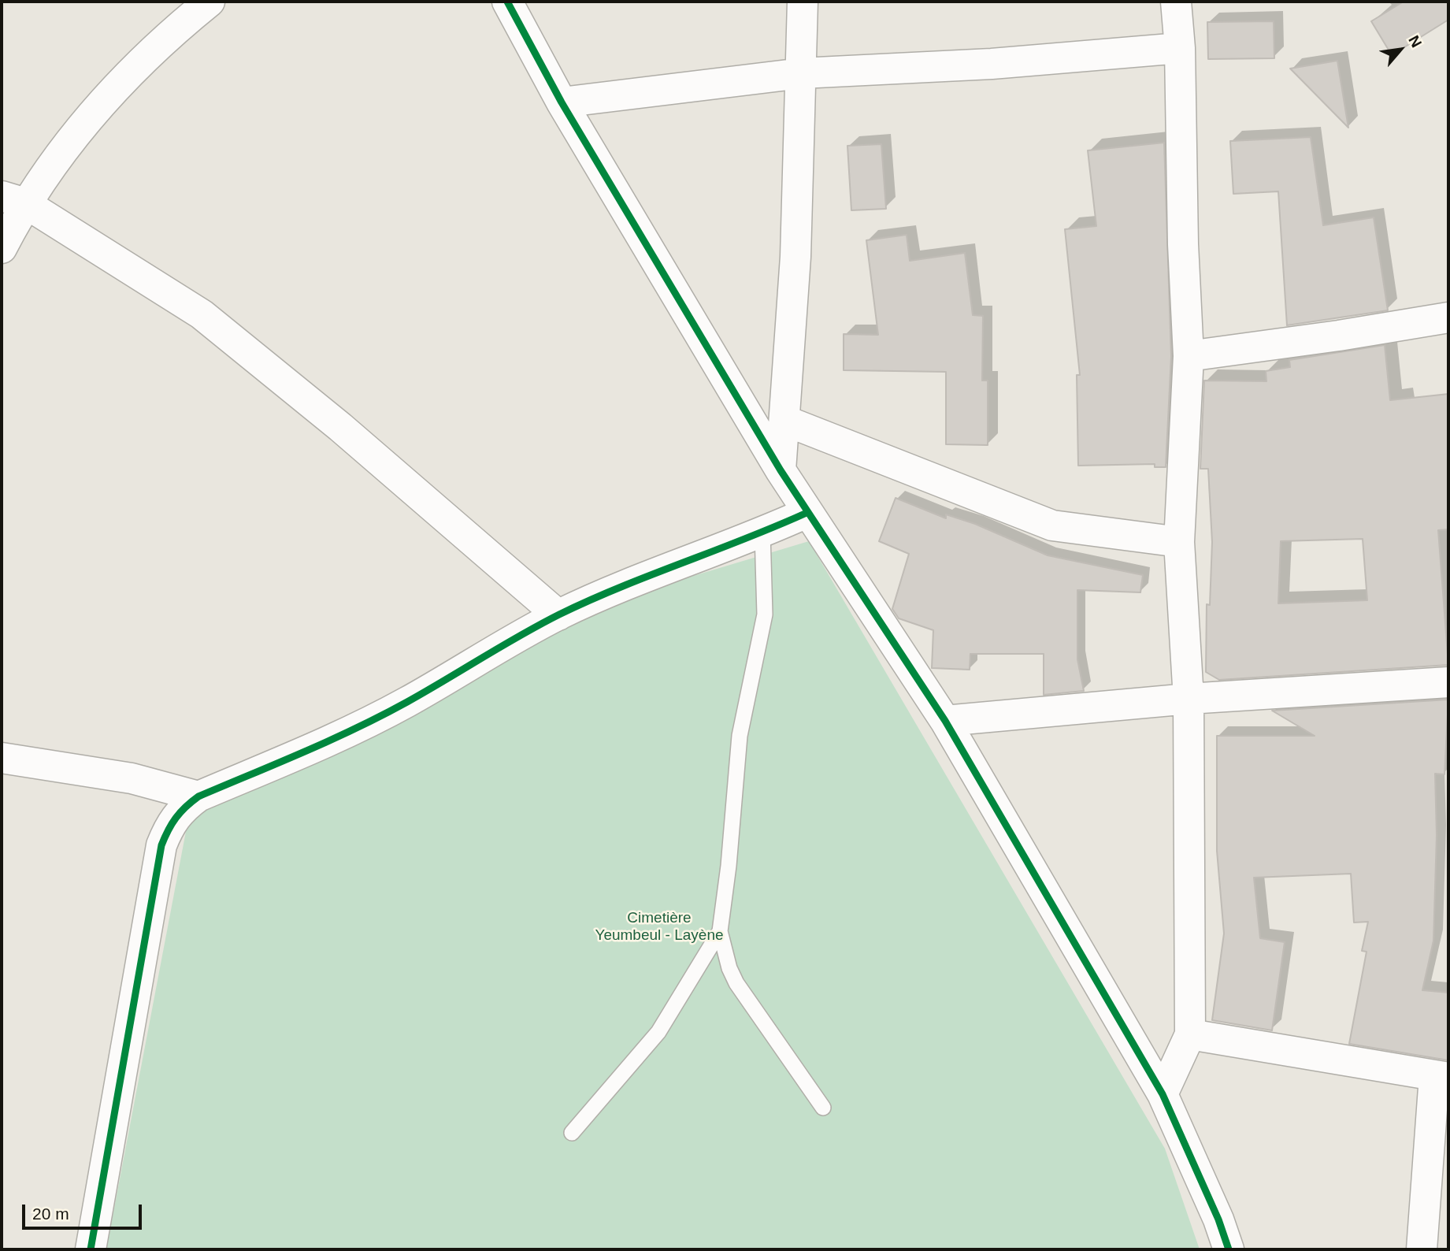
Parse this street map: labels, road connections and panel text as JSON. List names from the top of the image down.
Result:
{
  "parks": ["Cimetière Yeumbeul - Layène"],
  "scale_bar": "20 m",
  "north": "top right"
}
